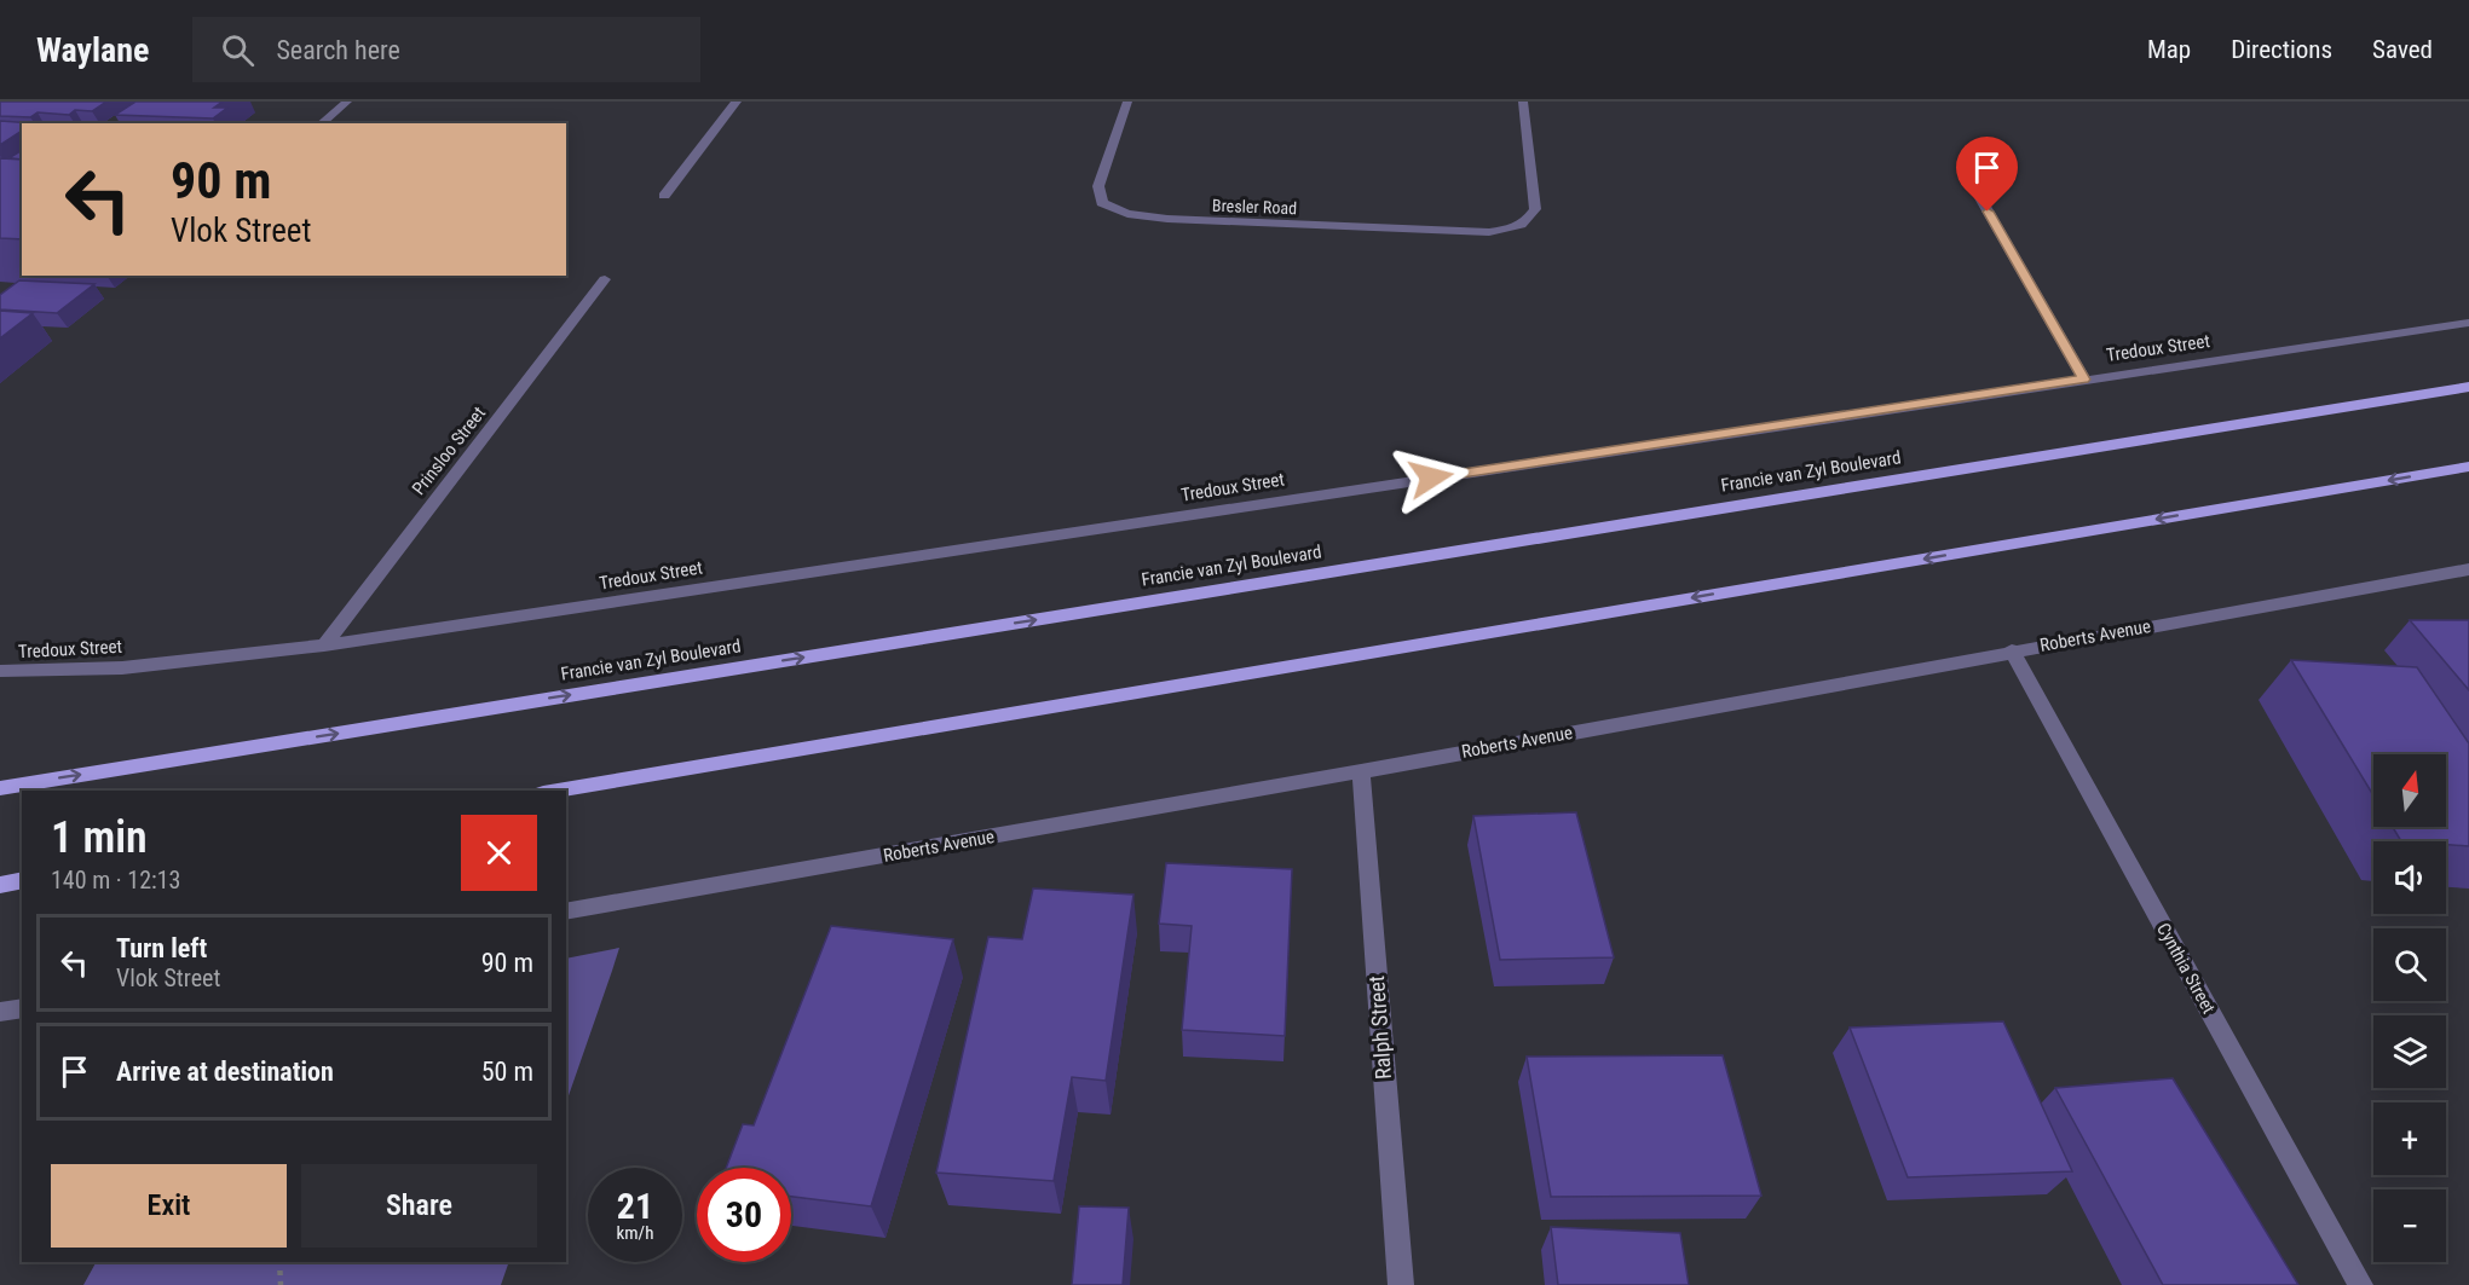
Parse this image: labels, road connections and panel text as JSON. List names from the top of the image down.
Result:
{
  "streets": {
    "main road": ["Francie van Zyl Boulevard"],
    "street": [
      "Bresler Road",
      "Tredoux Street",
      "Prinsloo Street",
      "Roberts Avenue",
      "Cynthia Street",
      "Ralph Street"
    ]
  },
  "crossings": [
    ["Tredoux Street", "Prinsloo Street"],
    ["Roberts Avenue", "Cynthia Street"],
    ["Roberts Avenue", "Ralph Street"]
  ],
  "north": "top",
  "page": {
    "header": "Waylane",
    "search": "Search here",
    "nav": ["Map", "Directions", "Saved"],
    "turn": ["90 m", "Vlok Street"],
    "map_buttons": ["+", "−"],
    "heading": ["1 min", "140 m · 12:13"],
    "list": [
      {
        "name": "Turn left",
        "note": "Vlok Street",
        "value": "90 m"
      },
      {
        "name": "Arrive at destination",
        "value": "50 m"
      }
    ],
    "buttons": ["Exit", "Share"],
    "speed": "21 km/h",
    "limit": "30"
  }
}
